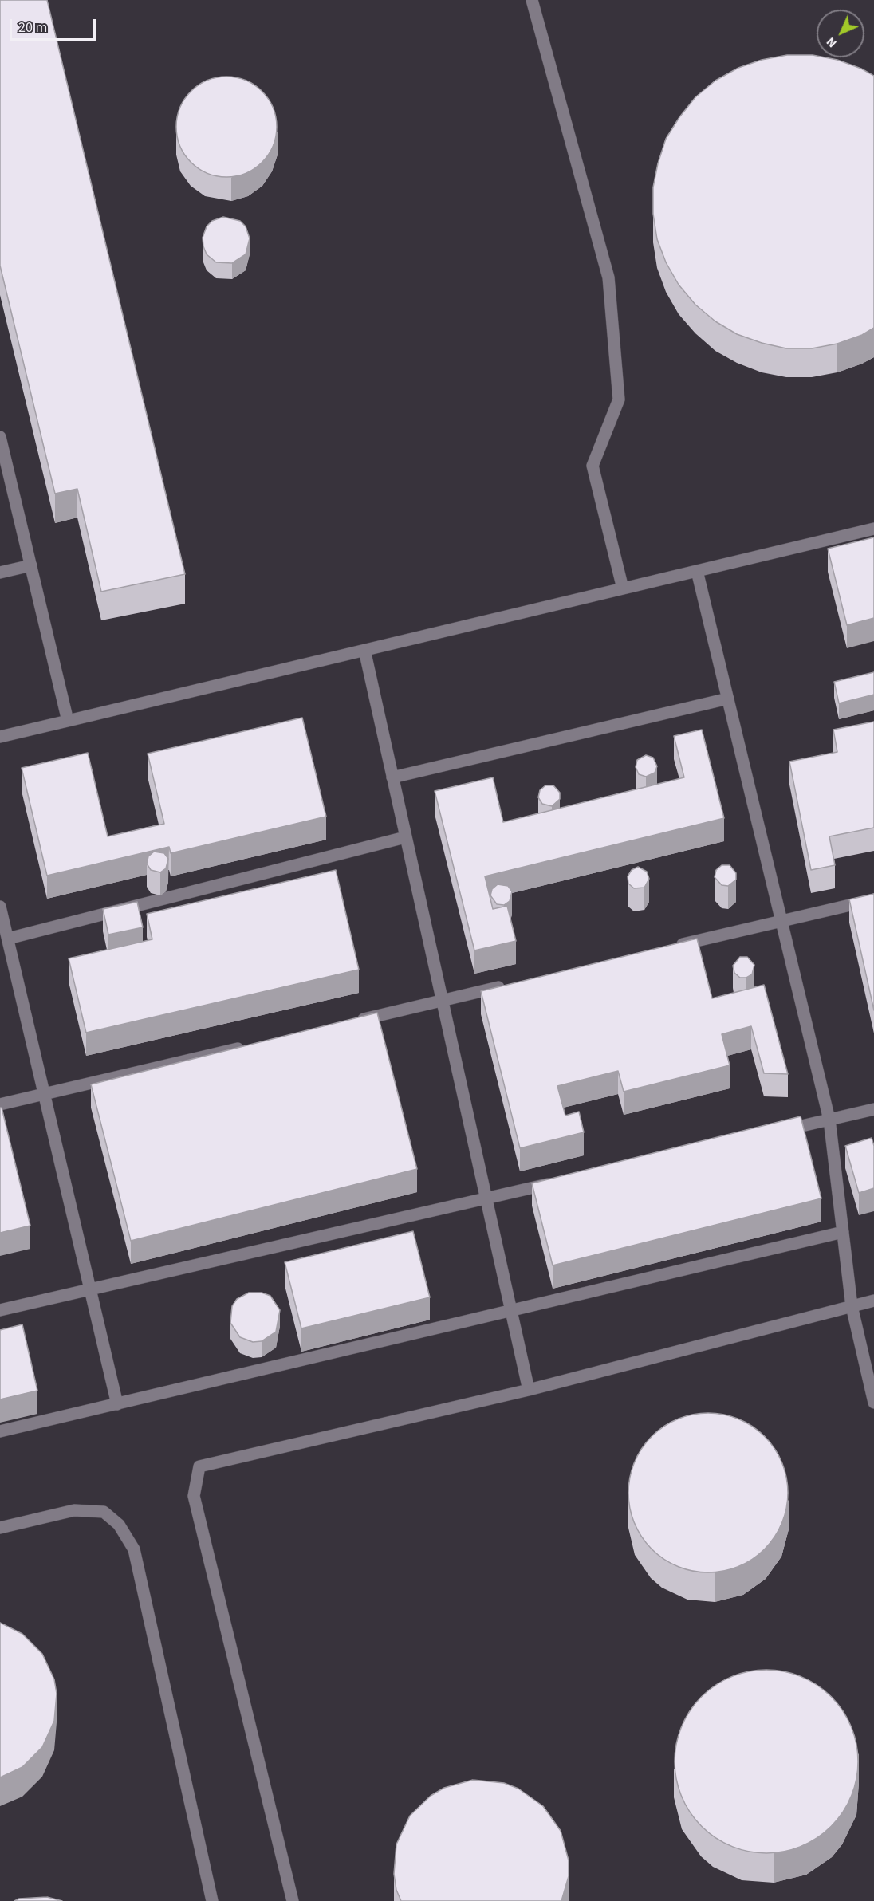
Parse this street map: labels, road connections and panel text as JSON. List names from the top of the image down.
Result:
{
  "scale_bar": "20 m",
  "north": "bottom left"
}
